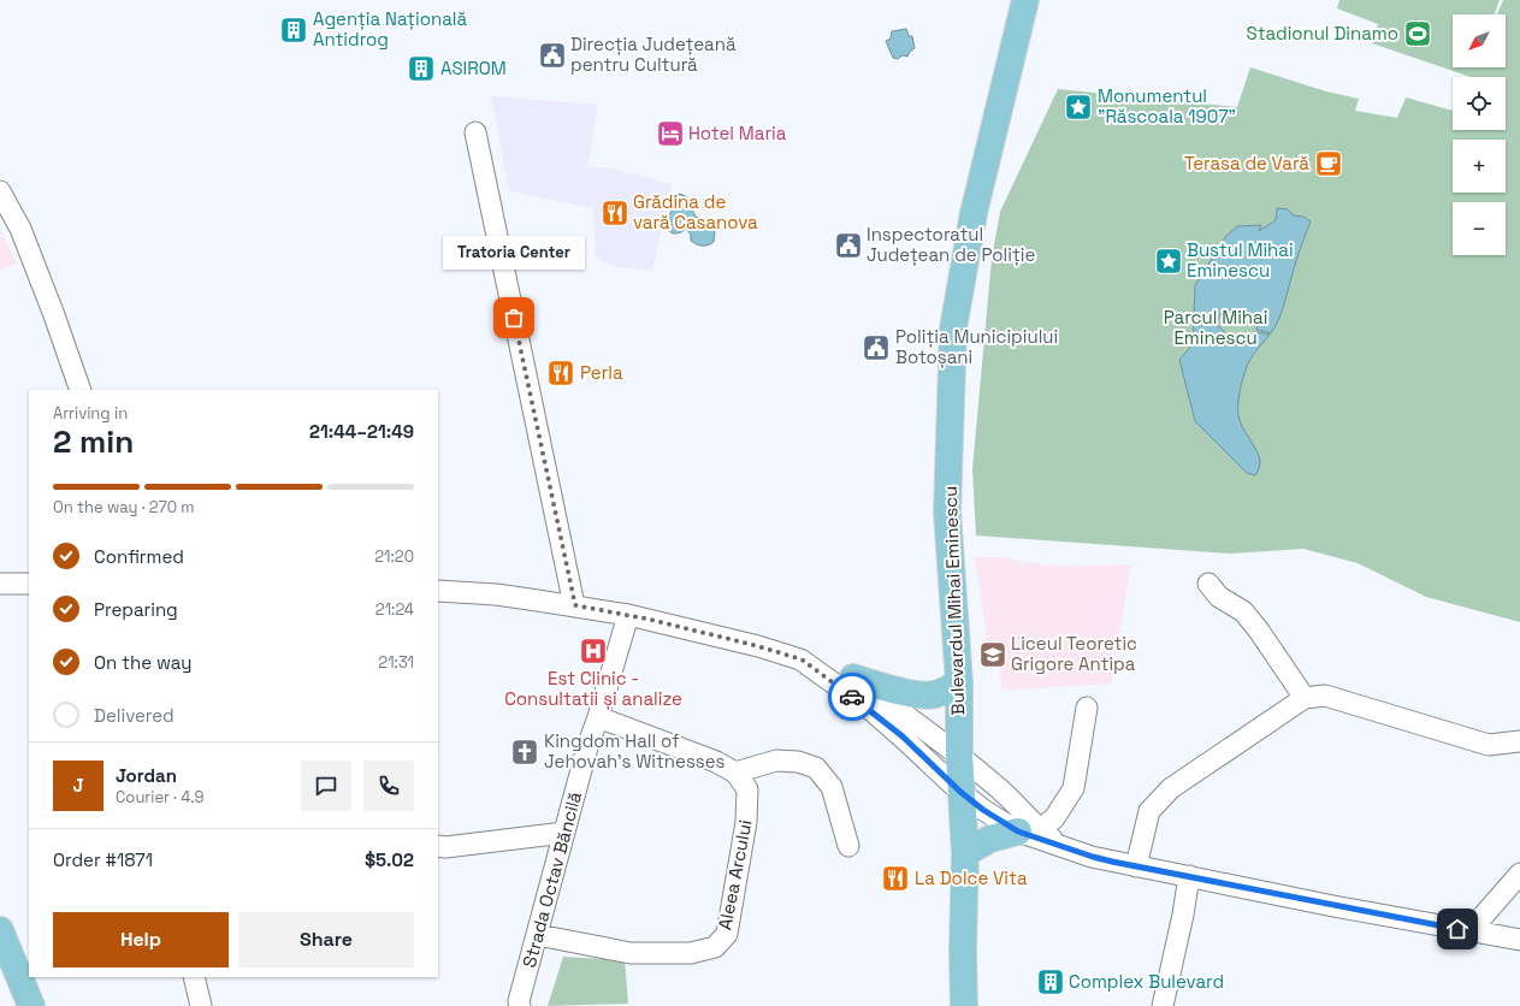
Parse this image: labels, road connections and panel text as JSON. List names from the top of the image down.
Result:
{
  "streets": {
    "main road": ["Bulevardul Mihai Eminescu"],
    "street": ["Aleea Arcului", "Strada Octav Băncilă"]
  },
  "crossings": [
    ["Aleea Arcului", "Strada Octav Băncilă"]
  ],
  "parks": ["Parcul Mihai Eminescu"],
  "places": {
    "building": ["Agenția Națională Antidrog", "ASIROM", "Complex Bulevard"],
    "sports": ["Stadionul Dinamo"],
    "public building": ["Direcția Județeană pentru Cultură", "Inspectoratul Județean de Poliție", "Poliția Municipiului Botoșani"],
    "place": ["Monumentul ”Răscoala 1907”", "Bustul Mihai Eminescu"],
    "hotel": ["Hotel Maria"],
    "cafe": ["Terasa de Vară"],
    "restaurant": ["Grădina de vară Casanova", "Perla", "La Dolce Vita"],
    "other": ["Tratoria Center"],
    "hospital": ["Est Clinic - Consultatii și analize"],
    "school or university": ["Liceul Teoretic Grigore Antipa"],
    "church": ["Kingdom Hall of Jehovah's Witnesses"]
  },
  "north": "bottom left",
  "page": {
    "map_buttons": ["+", "−"],
    "bubble": "Tratoria Center",
    "heading": ["2 min", "Arriving in", "21:44–21:49"],
    "panel": [
      "Jordan",
      "Courier · 4.9",
      "Order #1871",
      "$5.02"
    ],
    "bar": "On the way · 270 m",
    "list": [
      ["Confirmed", "21:20"],
      ["Preparing", "21:24"],
      ["On the way", "21:31"],
      "Delivered"
    ],
    "round": "J",
    "buttons": ["Help", "Share"]
  }
}
